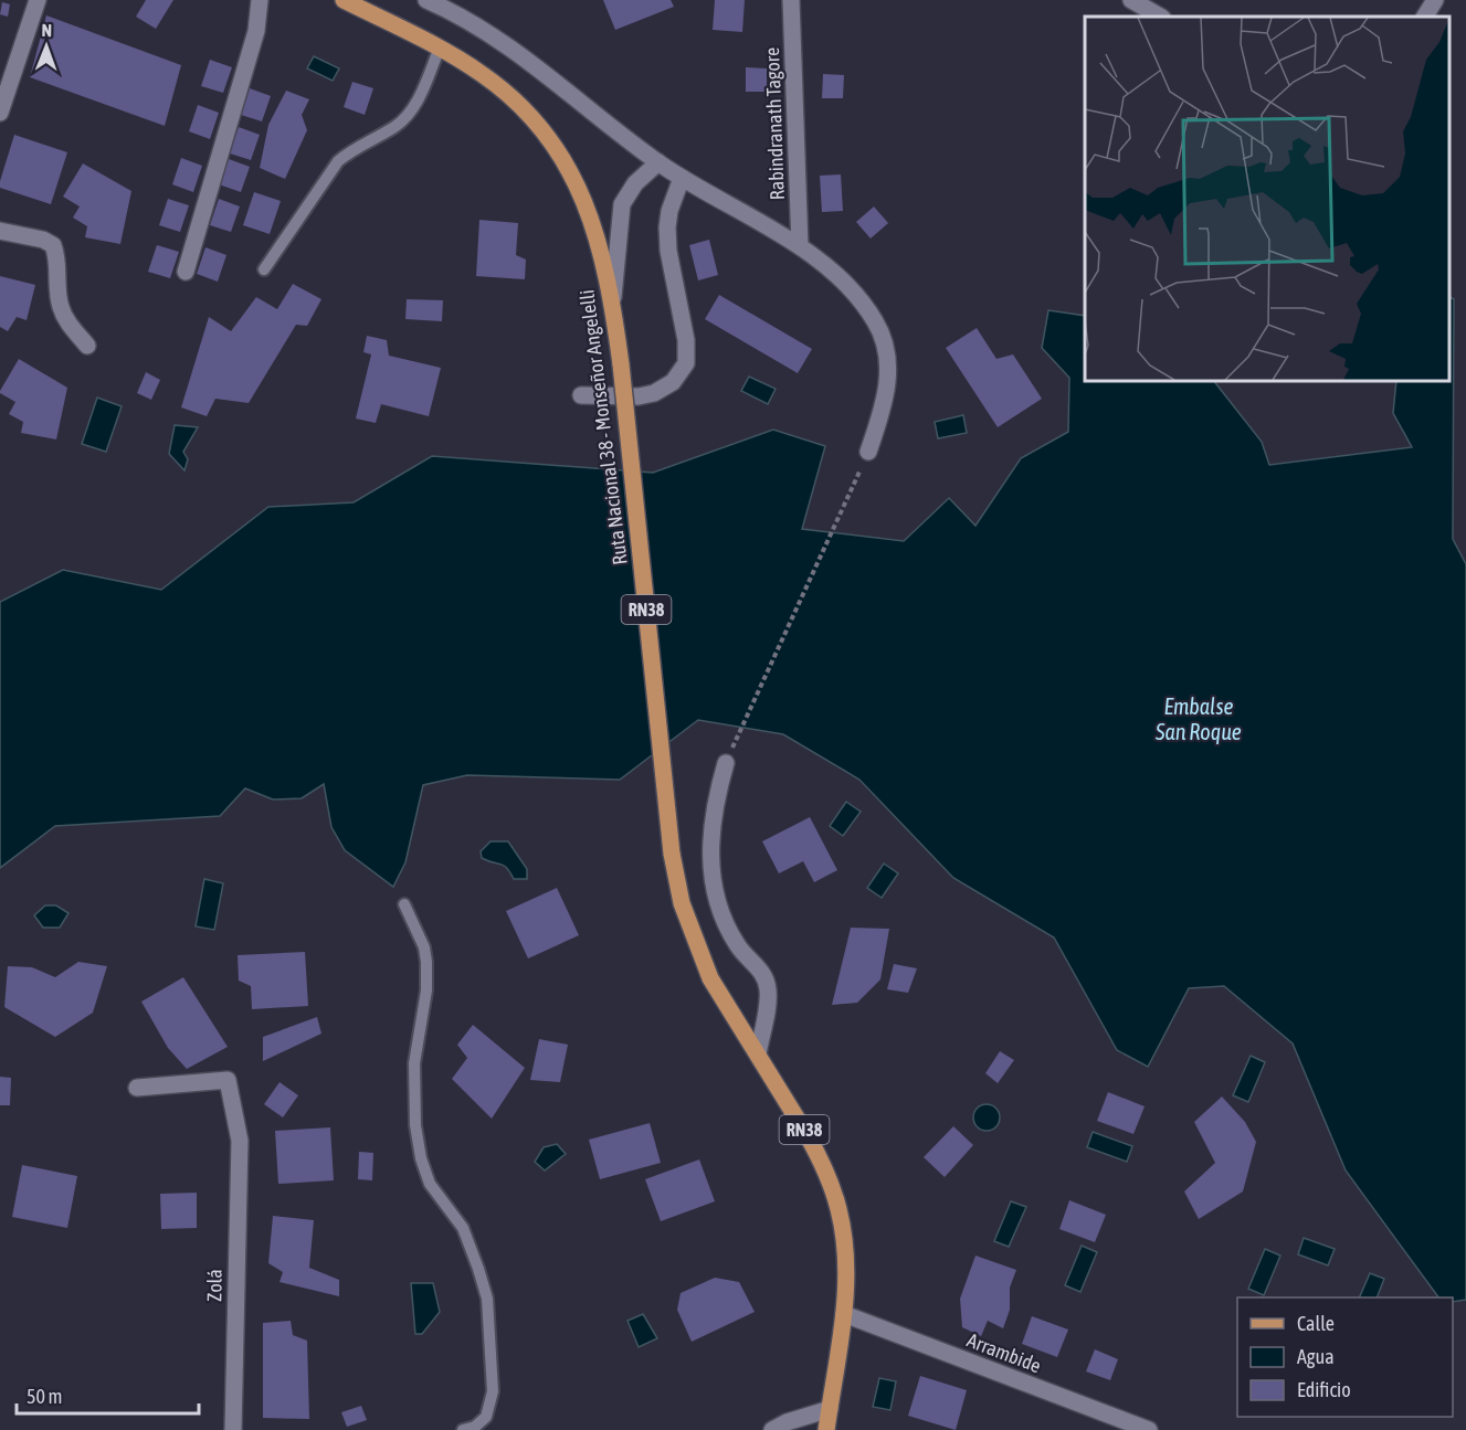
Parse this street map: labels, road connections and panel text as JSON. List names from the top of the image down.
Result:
{
  "streets": {
    "main road": ["Ruta Nacional 38 - Monseñor Angelelli", "RN38"],
    "street": ["Rabindranath Tagore", "Zolá", "Arrambide"]
  },
  "crossings": [
    ["Ruta Nacional 38 - Monseñor Angelelli", "RN38"],
    ["RN38", "Arrambide"]
  ],
  "water": ["Embalse San Roque"],
  "legend": ["Calle", "Agua", "Edificio"],
  "scale_bar": "50 m",
  "north": "top"
}
